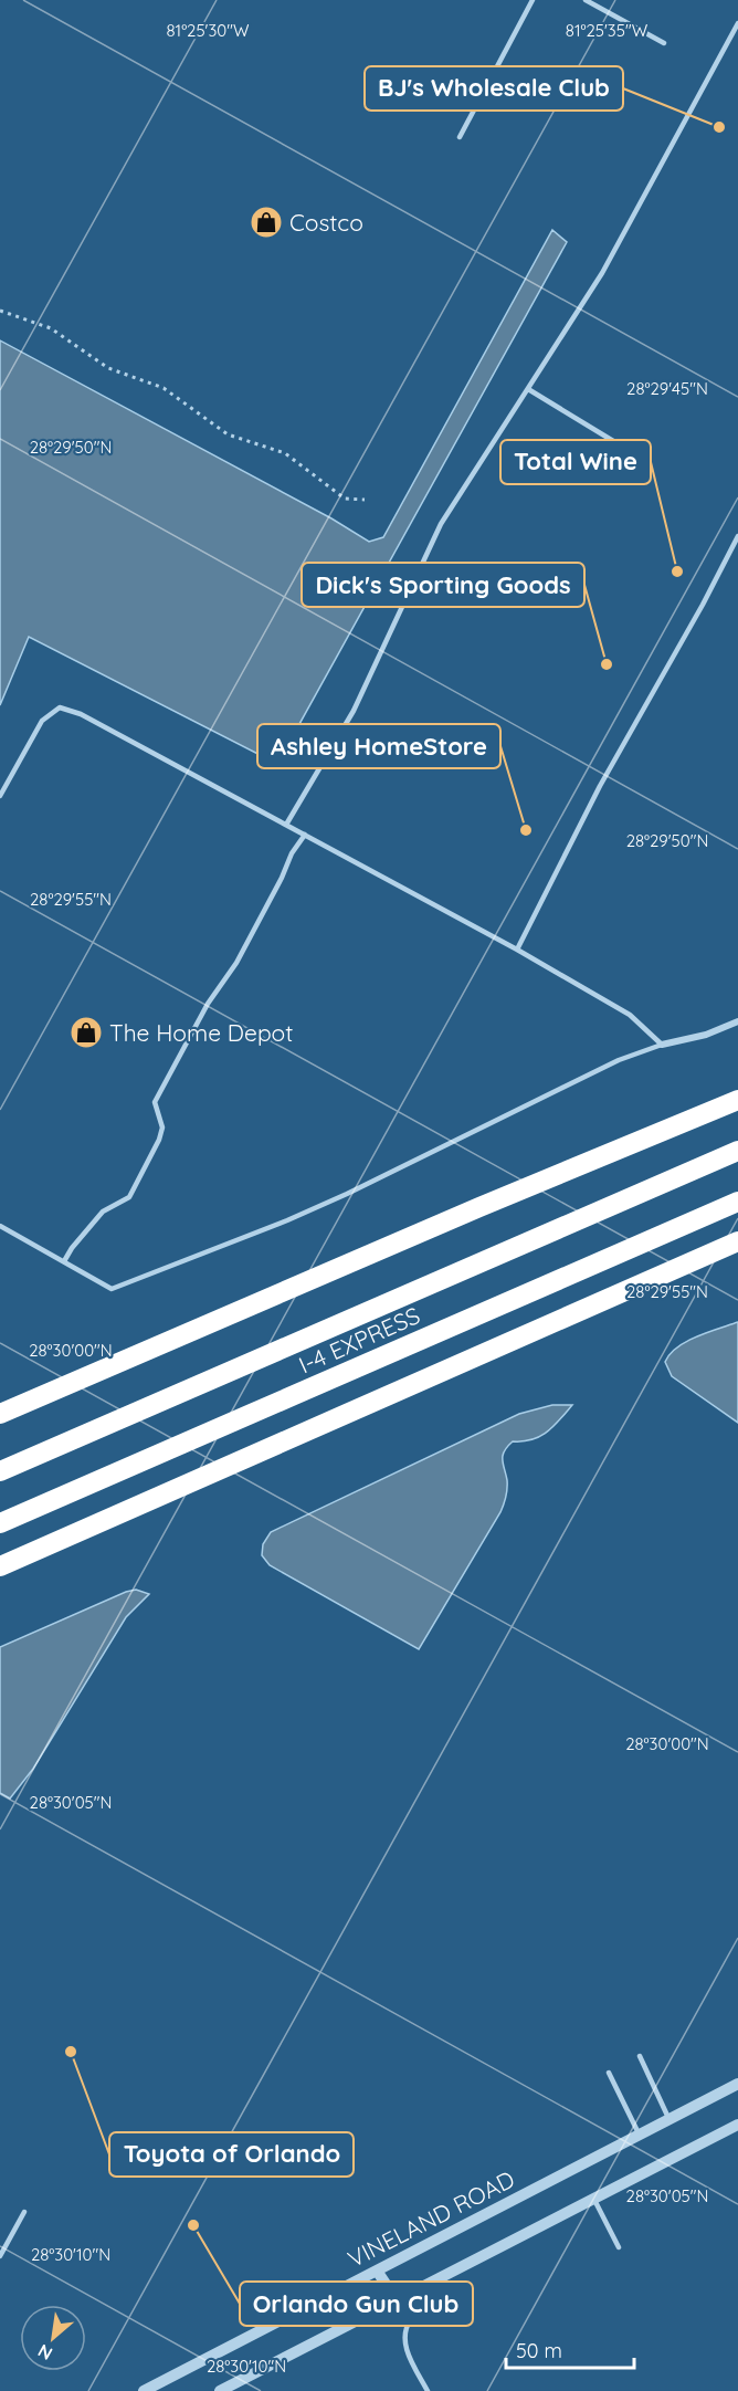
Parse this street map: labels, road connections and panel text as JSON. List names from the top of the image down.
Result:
{
  "streets": {
    "highway": ["I-4 EXPRESS"],
    "street": ["VINELAND ROAD"]
  },
  "places": {
    "other": [
      "BJ's Wholesale Club",
      "Total Wine",
      "Dick's Sporting Goods",
      "Ashley HomeStore",
      "Toyota of Orlando",
      "Orlando Gun Club"
    ],
    "shop": ["Costco", "The Home Depot"]
  },
  "scale_bar": "50 m",
  "north": "bottom left",
  "coordinates": [
    "81°25'30\"W",
    "81°25'35\"W",
    "28°29'45\"N",
    "28°29'50\"N",
    "28°29'55\"N",
    "28°30'00\"N",
    "28°30'05\"N",
    "28°30'10\"N"
  ]
}
